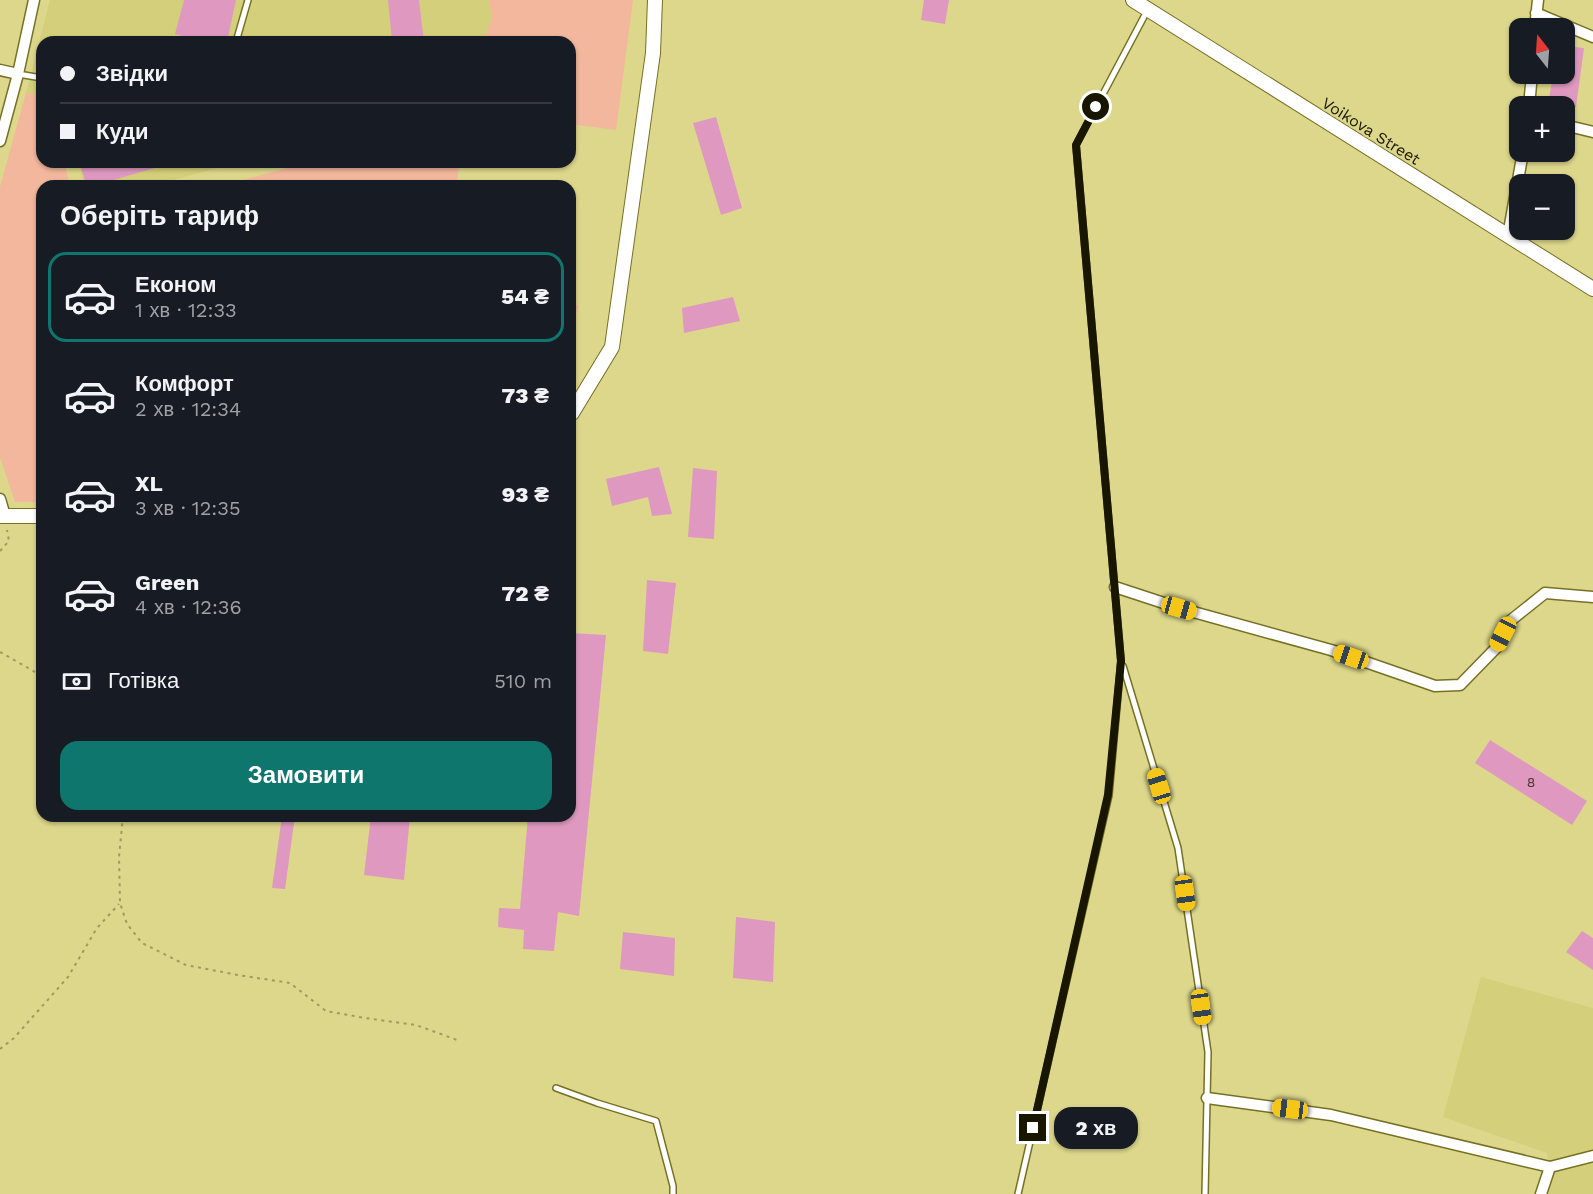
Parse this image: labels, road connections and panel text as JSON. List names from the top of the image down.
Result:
{
  "streets": {
    "street": ["Voikova Street"]
  },
  "house_numbers": ["8"],
  "north": "top",
  "page": {
    "map_buttons": ["+", "−"],
    "banner": ["Звідки", "Куди"],
    "heading": "Оберіть тариф",
    "list": [
      {
        "name": "Економ",
        "note": "1 хв · 12:33",
        "value": "54 ₴"
      },
      {
        "name": "Комфорт",
        "note": "2 хв · 12:34",
        "value": "73 ₴"
      },
      {
        "name": "XL",
        "note": "3 хв · 12:35",
        "value": "93 ₴"
      },
      {
        "name": "Green",
        "note": "4 хв · 12:36",
        "value": "72 ₴"
      }
    ],
    "pay": ["Готівка", "510 m"],
    "buttons": "Замовити",
    "bubble": "2 хв"
  }
}
